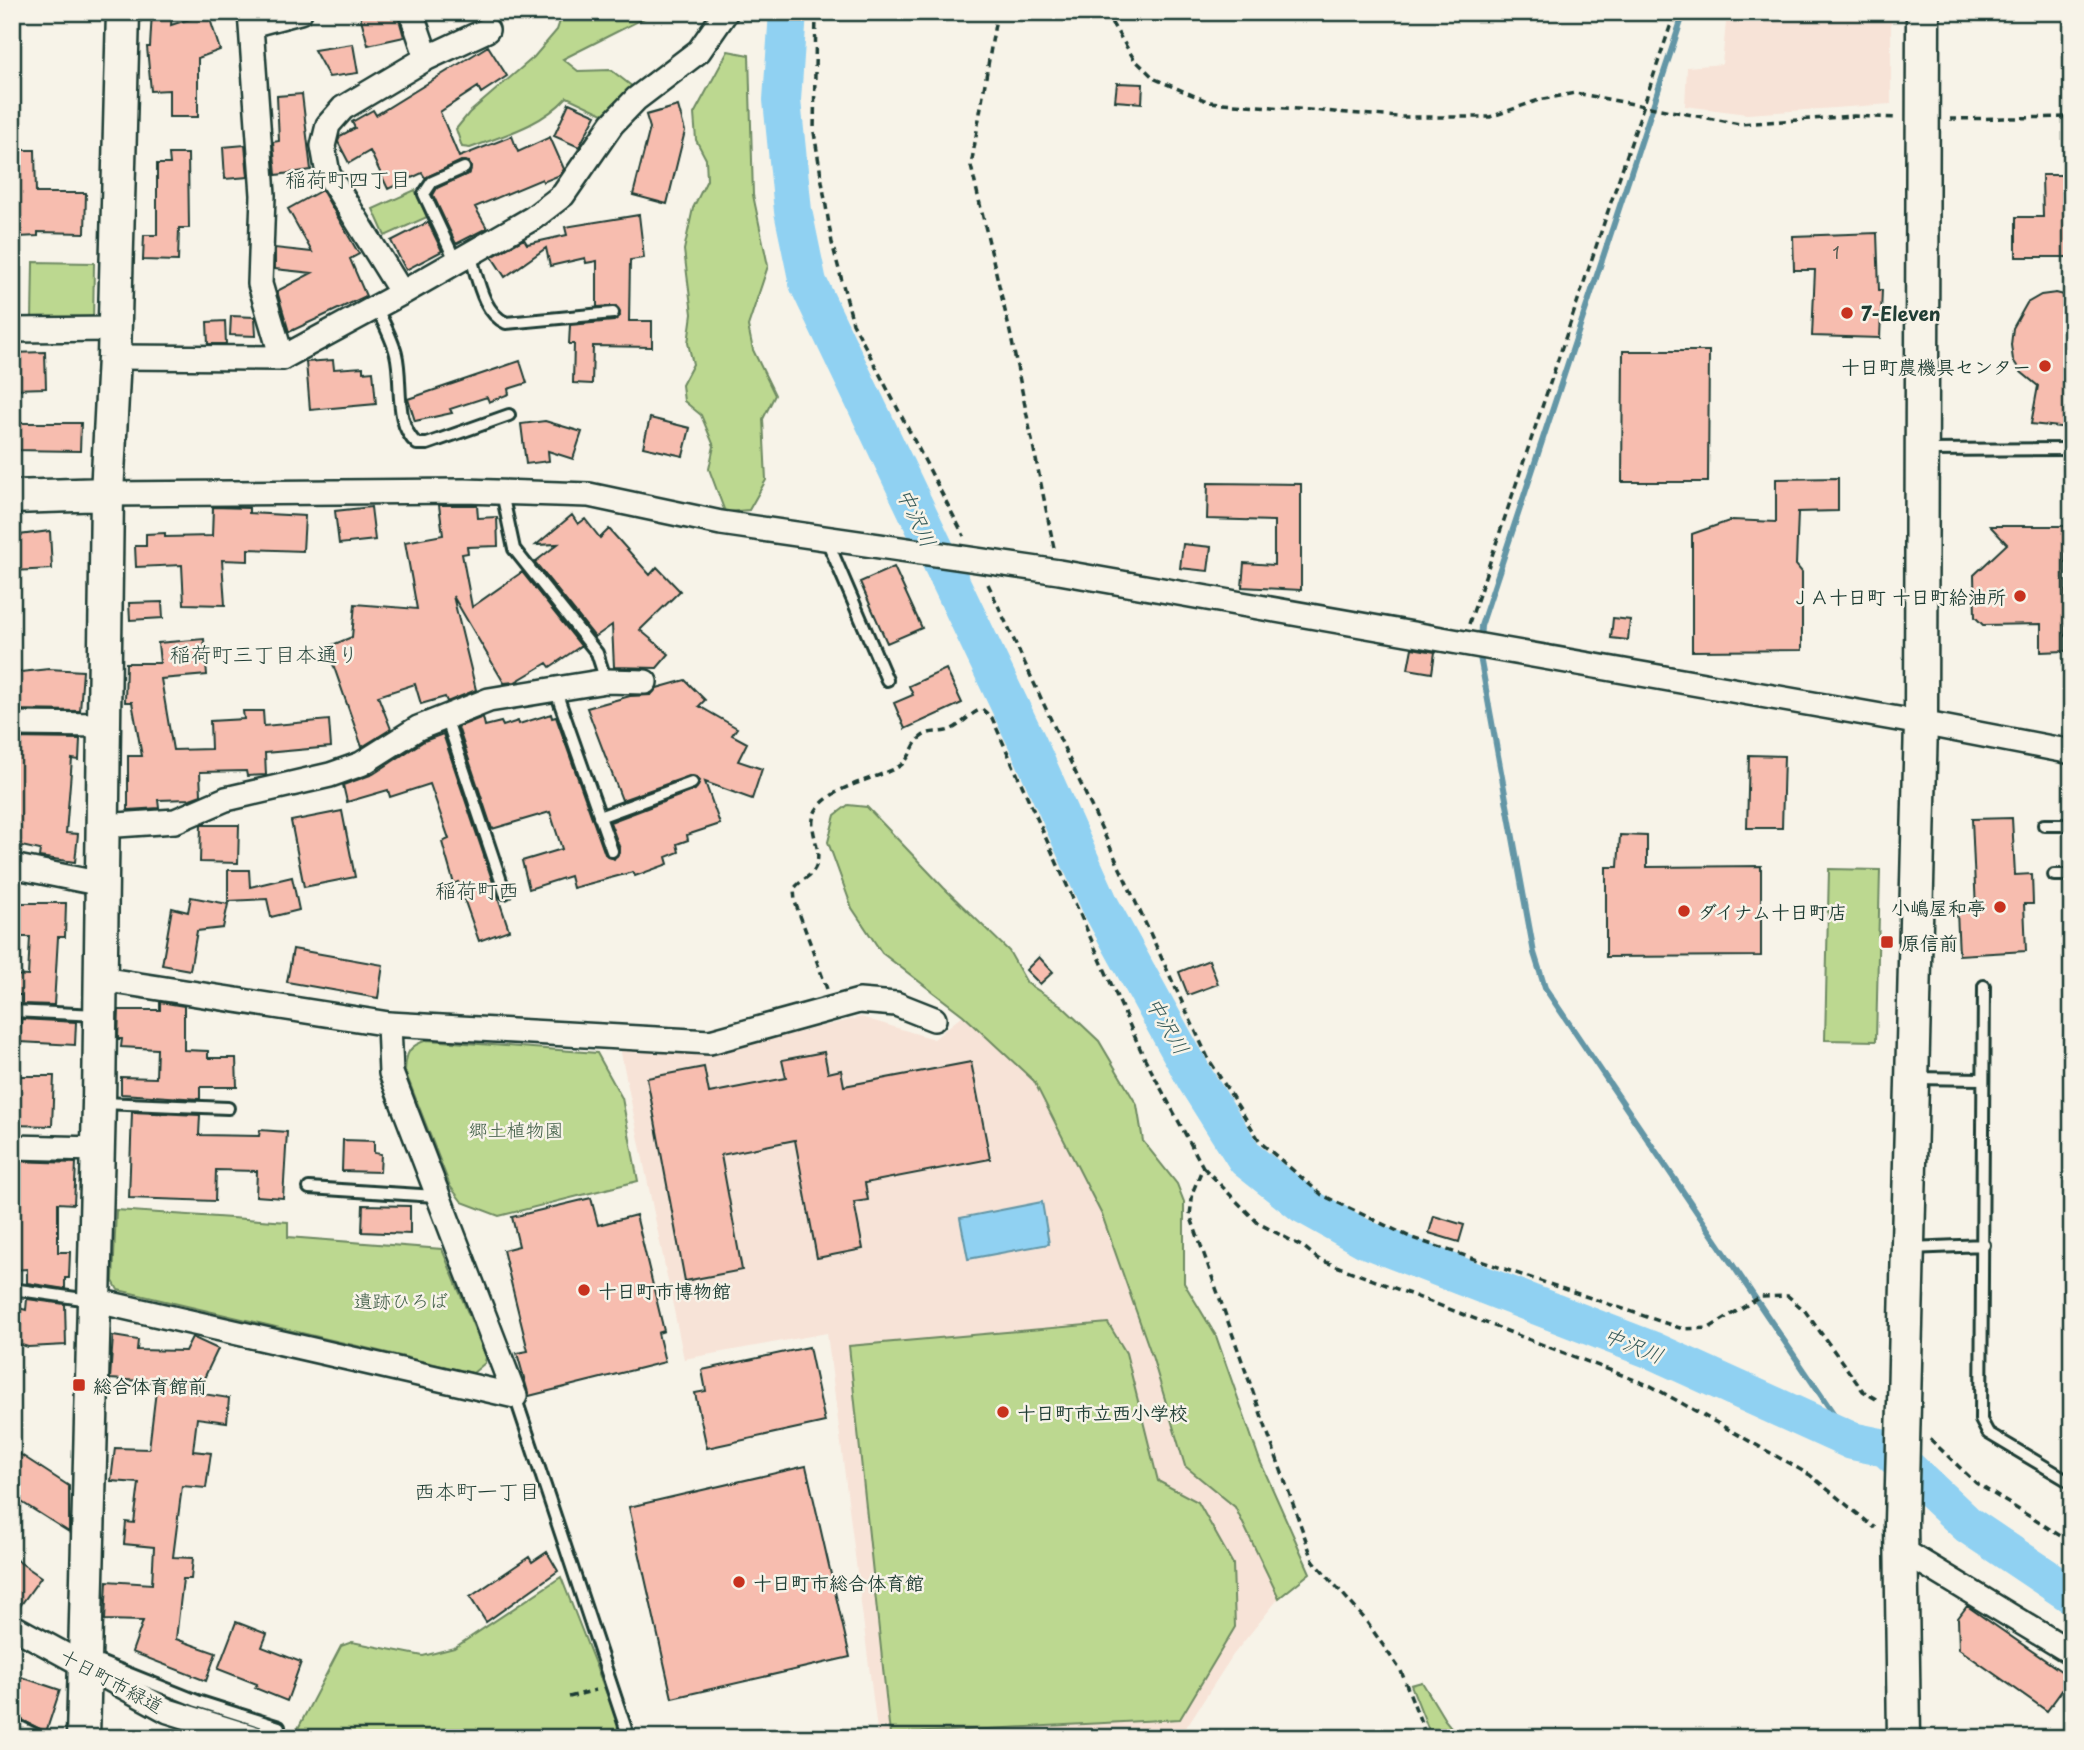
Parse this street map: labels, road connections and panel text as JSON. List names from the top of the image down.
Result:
{
  "streets": {
    "street": ["十日町市緑道"]
  },
  "districts": [
    "稲荷町四丁目",
    "稲荷町三丁目本通り",
    "稲荷町西",
    "西本町一丁目"
  ],
  "water": ["中沢川"],
  "parks": ["郷土植物園", "遺跡ひろば"],
  "places": {
    "other": [
      "7-Eleven",
      "十日町農機具センター",
      "ＪＡ十日町 十日町給油所",
      "小嶋屋和亭",
      "ダイナム十日町店",
      "十日町市博物館",
      "十日町市立西小学校",
      "十日町市総合体育館"
    ],
    "transit": ["原信前", "総合体育館前"]
  },
  "house_numbers": ["1"]
}
